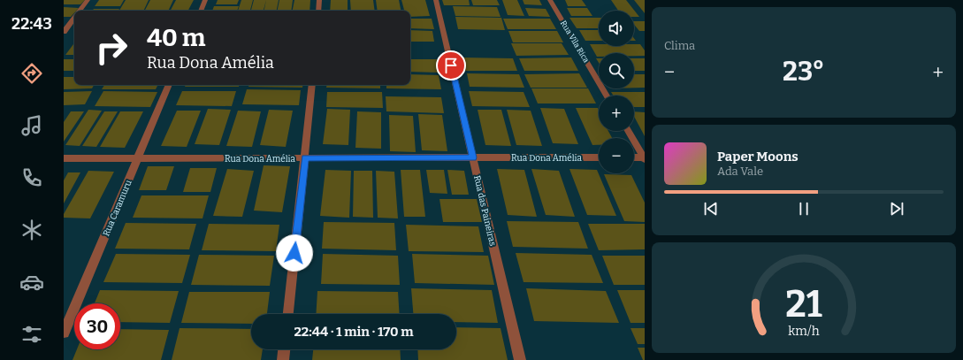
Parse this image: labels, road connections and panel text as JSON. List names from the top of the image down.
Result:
{
  "streets": {
    "street": [
      "Rua Vila Rica",
      "Rua Dona Amélia",
      "Rua Caramuru",
      "Rua das Paineiras"
    ]
  },
  "crossings": [
    ["Rua Dona Amélia", "Rua Caramuru"],
    ["Rua Dona Amélia", "Rua das Paineiras"]
  ],
  "page": {
    "tabs": "22:43",
    "tile": "Clima",
    "map_buttons": ["+", "−"],
    "turn": ["40 m", "Rua Dona Amélia"],
    "heat": ["−", "23°", "+"],
    "song": ["Paper Moons", "Ada Vale"],
    "limit": "30",
    "trip": "22:44 · 1 min · 170 m",
    "gauge": ["21", "km/h"]
  }
}
